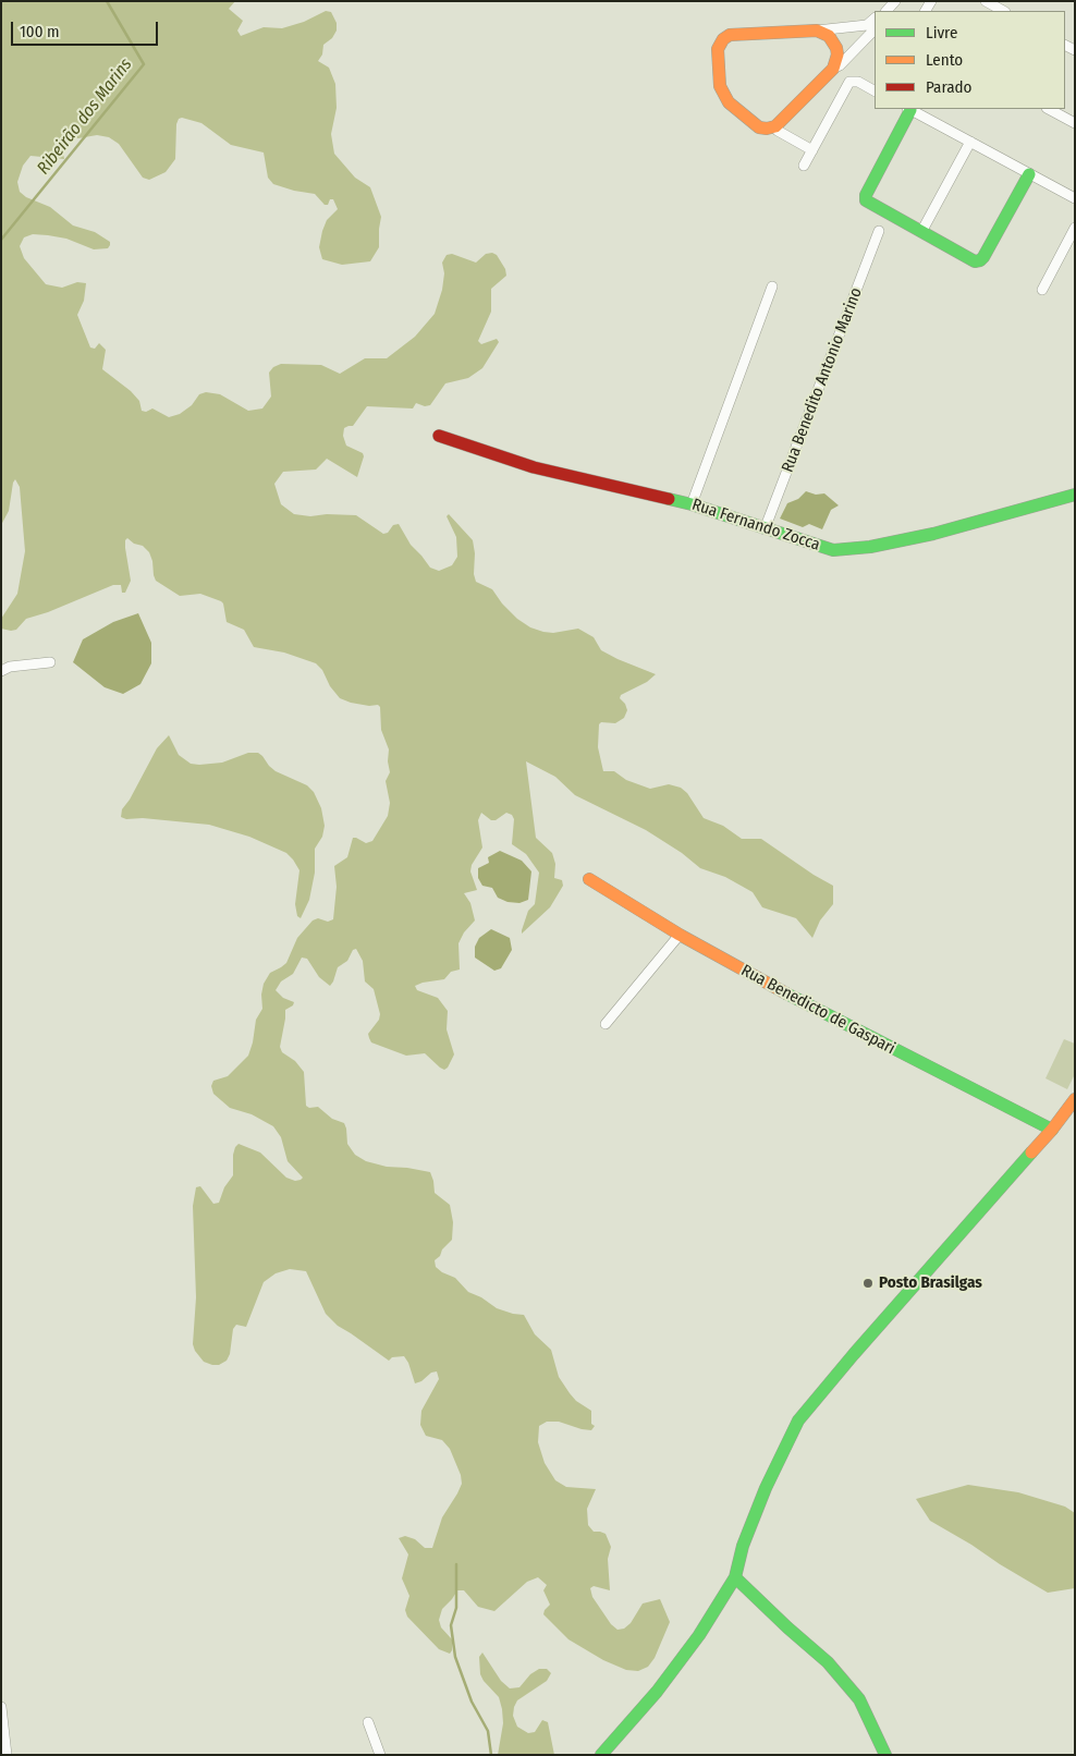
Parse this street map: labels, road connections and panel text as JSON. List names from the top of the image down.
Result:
{
  "streets": {
    "street": ["Rua Benedito Antonio Marino", "Rua Fernando Zocca", "Rua Benedicto de Gaspari"]
  },
  "crossings": [
    ["Rua Benedito Antonio Marino", "Rua Fernando Zocca"]
  ],
  "water": ["Ribeirão dos Marins"],
  "places": ["Posto Brasilgas"],
  "legend": ["Livre", "Lento", "Parado"],
  "scale_bar": "100 m"
}
